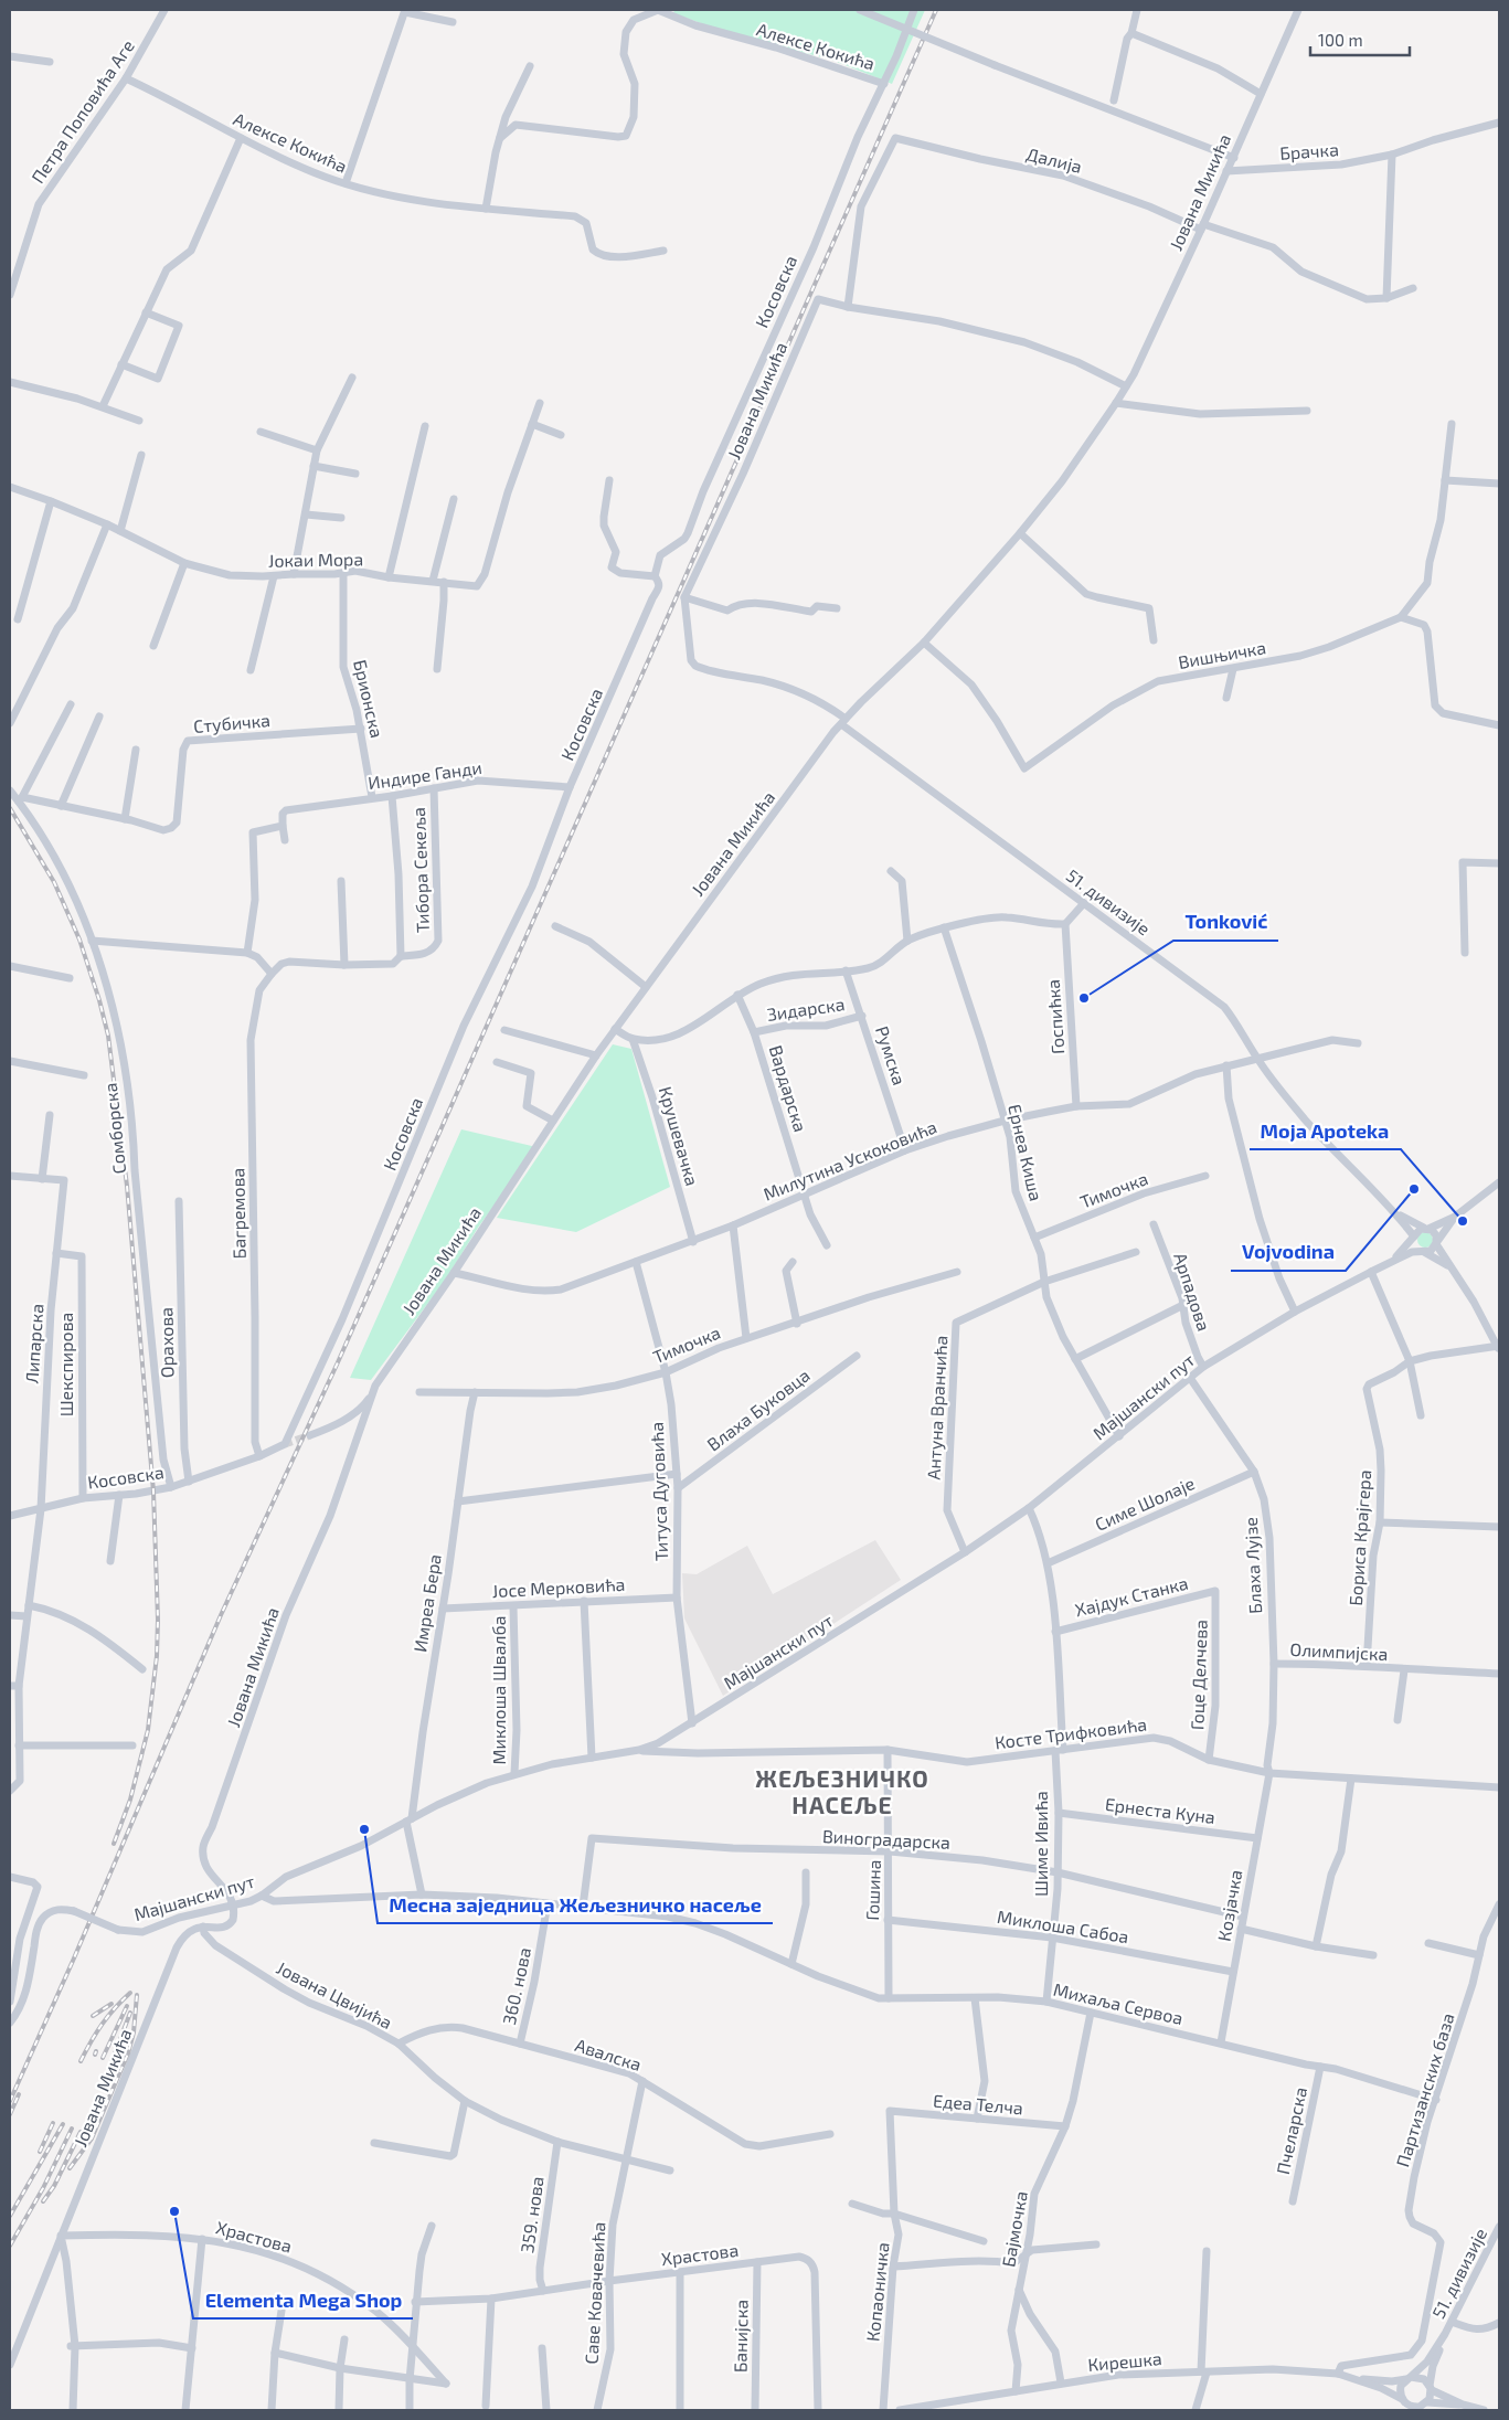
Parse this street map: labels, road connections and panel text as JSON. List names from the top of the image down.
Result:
{
  "streets": {
    "street": [
      "Алексе Кокића",
      "Петра Поповића Аге",
      "Брачка",
      "Далија",
      "Јована Микића",
      "Косовска",
      "Јокаи Мора",
      "Вишњичка",
      "Брионска",
      "Стубичка",
      "Индире Ганди",
      "Тибора Секеља",
      "51. дивизије",
      "Зидарска",
      "Госпићка",
      "Румска",
      "Вардарска",
      "Сомборска",
      "Крушевачка",
      "Ернеа Киша",
      "Милутина Ускоковића",
      "Тимочка",
      "Багремова",
      "Арпадова",
      "Орахова",
      "Липарска",
      "Шекспирова",
      "Мајшански пут",
      "Антуна Вранчића",
      "Влаха Буковца",
      "Титуса Дуговића",
      "Симе Шолаје",
      "Бориса Крајгера",
      "Блаха Лујзе",
      "Јосе Мерковића",
      "Хајдук Станка",
      "Имреа Бера",
      "Олимпијска",
      "Гоце Делчева",
      "Миклоша Швалба",
      "Косте Трифковића",
      "Ернеста Куна",
      "Виноградарска",
      "Шиме Ивића",
      "Гошина",
      "Козјачка",
      "Миклоша Сабоа",
      "360. нова",
      "Јована Цвијића",
      "Михаља Сервоа",
      "Авалска",
      "Партизанских база",
      "Едеа Телча",
      "Пчеларска",
      "359. нова",
      "Бајмочка",
      "Храстова",
      "Копаоничка",
      "Саве Ковачевића",
      "Банијска",
      "Кирешка"
    ]
  },
  "crossings": [
    ["Алексе Кокића", "Петра Поповића Аге"],
    ["Алексе Кокића", "Косовска"],
    ["Брачка", "Јована Микића"],
    ["Далија", "Јована Микића"],
    ["Јована Микића", "Вишњичка"],
    ["Јована Микића", "51. дивизије"],
    ["Јована Микића", "Милутина Ускоковића"],
    ["Јована Микића", "Мајшански пут"],
    ["Јована Микића", "Јована Цвијића"],
    ["Јована Микића", "Храстова"],
    ["Косовска", "Индире Ганди"],
    ["Косовска", "Сомборска"],
    ["Косовска", "Багремова"],
    ["Косовска", "Орахова"],
    ["Косовска", "Липарска"],
    ["Косовска", "Шекспирова"],
    ["Јокаи Мора", "Брионска"],
    ["Брионска", "Стубичка"],
    ["Брионска", "Индире Ганди"],
    ["Стубичка", "Сомборска"],
    ["Индире Ганди", "Тибора Секеља"],
    ["Тибора Секеља", "Багремова"],
    ["51. дивизије", "Милутина Ускоковића"],
    ["51. дивизије", "Мајшански пут"],
    ["51. дивизије", "Кирешка"],
    ["Зидарска", "Румска"],
    ["Зидарска", "Вардарска"],
    ["Госпићка", "Милутина Ускоковића"],
    ["Румска", "Милутина Ускоковића"],
    ["Вардарска", "Милутина Ускоковића"],
    ["Крушевачка", "Милутина Ускоковића"],
    ["Ернеа Киша", "Милутина Ускоковића"],
    ["Ернеа Киша", "Тимочка"],
    ["Ернеа Киша", "Мајшански пут"],
    ["Ернеа Киша", "Антуна Вранчића"],
    ["Милутина Ускоковића", "Титуса Дуговића"],
    ["Тимочка", "Титуса Дуговића"],
    ["Тимочка", "Имреа Бера"],
    ["Арпадова", "Мајшански пут"],
    ["Липарска", "Шекспирова"],
    ["Мајшански пут", "Антуна Вранчића"],
    ["Мајшански пут", "Титуса Дуговића"],
    ["Мајшански пут", "Блаха Лујзе"],
    ["Мајшански пут", "Имреа Бера"],
    ["Мајшански пут", "Миклоша Швалба"],
    ["Мајшански пут", "Косте Трифковића"],
    ["Мајшански пут", "Шиме Ивића"],
    ["Мајшански пут", "Михаља Сервоа"],
    ["Влаха Буковца", "Титуса Дуговића"],
    ["Титуса Дуговића", "Јосе Мерковића"],
    ["Симе Шолаје", "Блаха Лујзе"],
    ["Симе Шолаје", "Шиме Ивића"],
    ["Бориса Крајгера", "Олимпијска"],
    ["Блаха Лујзе", "Олимпијска"],
    ["Блаха Лујзе", "Косте Трифковића"],
    ["Блаха Лујзе", "Козјачка"],
    ["Јосе Мерковића", "Имреа Бера"],
    ["Јосе Мерковића", "Миклоша Швалба"],
    ["Хајдук Станка", "Гоце Делчева"],
    ["Хајдук Станка", "Шиме Ивића"],
    ["Имреа Бера", "Михаља Сервоа"],
    ["Гоце Делчева", "Косте Трифковића"],
    ["Косте Трифковића", "Шиме Ивића"],
    ["Косте Трифковића", "Гошина"],
    ["Косте Трифковића", "Козјачка"],
    ["Ернеста Куна", "Шиме Ивића"],
    ["Ернеста Куна", "Козјачка"],
    ["Виноградарска", "Шиме Ивића"],
    ["Виноградарска", "Гошина"],
    ["Виноградарска", "Козјачка"],
    ["Виноградарска", "Михаља Сервоа"],
    ["Шиме Ивића", "Миклоша Сабоа"],
    ["Шиме Ивића", "Михаља Сервоа"],
    ["Гошина", "Миклоша Сабоа"],
    ["Гошина", "Михаља Сервоа"],
    ["Козјачка", "Миклоша Сабоа"],
    ["Козјачка", "Михаља Сервоа"],
    ["360. нова", "Михаља Сервоа"],
    ["360. нова", "Авалска"],
    ["Јована Цвијића", "Авалска"],
    ["Јована Цвијића", "359. нова"],
    ["Јована Цвијића", "Саве Ковачевића"],
    ["Михаља Сервоа", "Партизанских база"],
    ["Михаља Сервоа", "Пчеларска"],
    ["Михаља Сервоа", "Бајмочка"],
    ["Авалска", "Саве Ковачевића"],
    ["Партизанских база", "Кирешка"],
    ["Едеа Телча", "Бајмочка"],
    ["Едеа Телча", "Копаоничка"],
    ["359. нова", "Храстова"],
    ["Бајмочка", "Кирешка"],
    ["Храстова", "Саве Ковачевића"],
    ["Храстова", "Банијска"]
  ],
  "districts": ["ЖЕЉЕЗНИЧКО НАСЕЉЕ"],
  "places": [
    "Tonković",
    "Vojvodina",
    "Moja Apoteka",
    "Месна заједница Жељезничко насеље",
    "Elementa Mega Shop"
  ],
  "scale_bar": "100 m"
}
